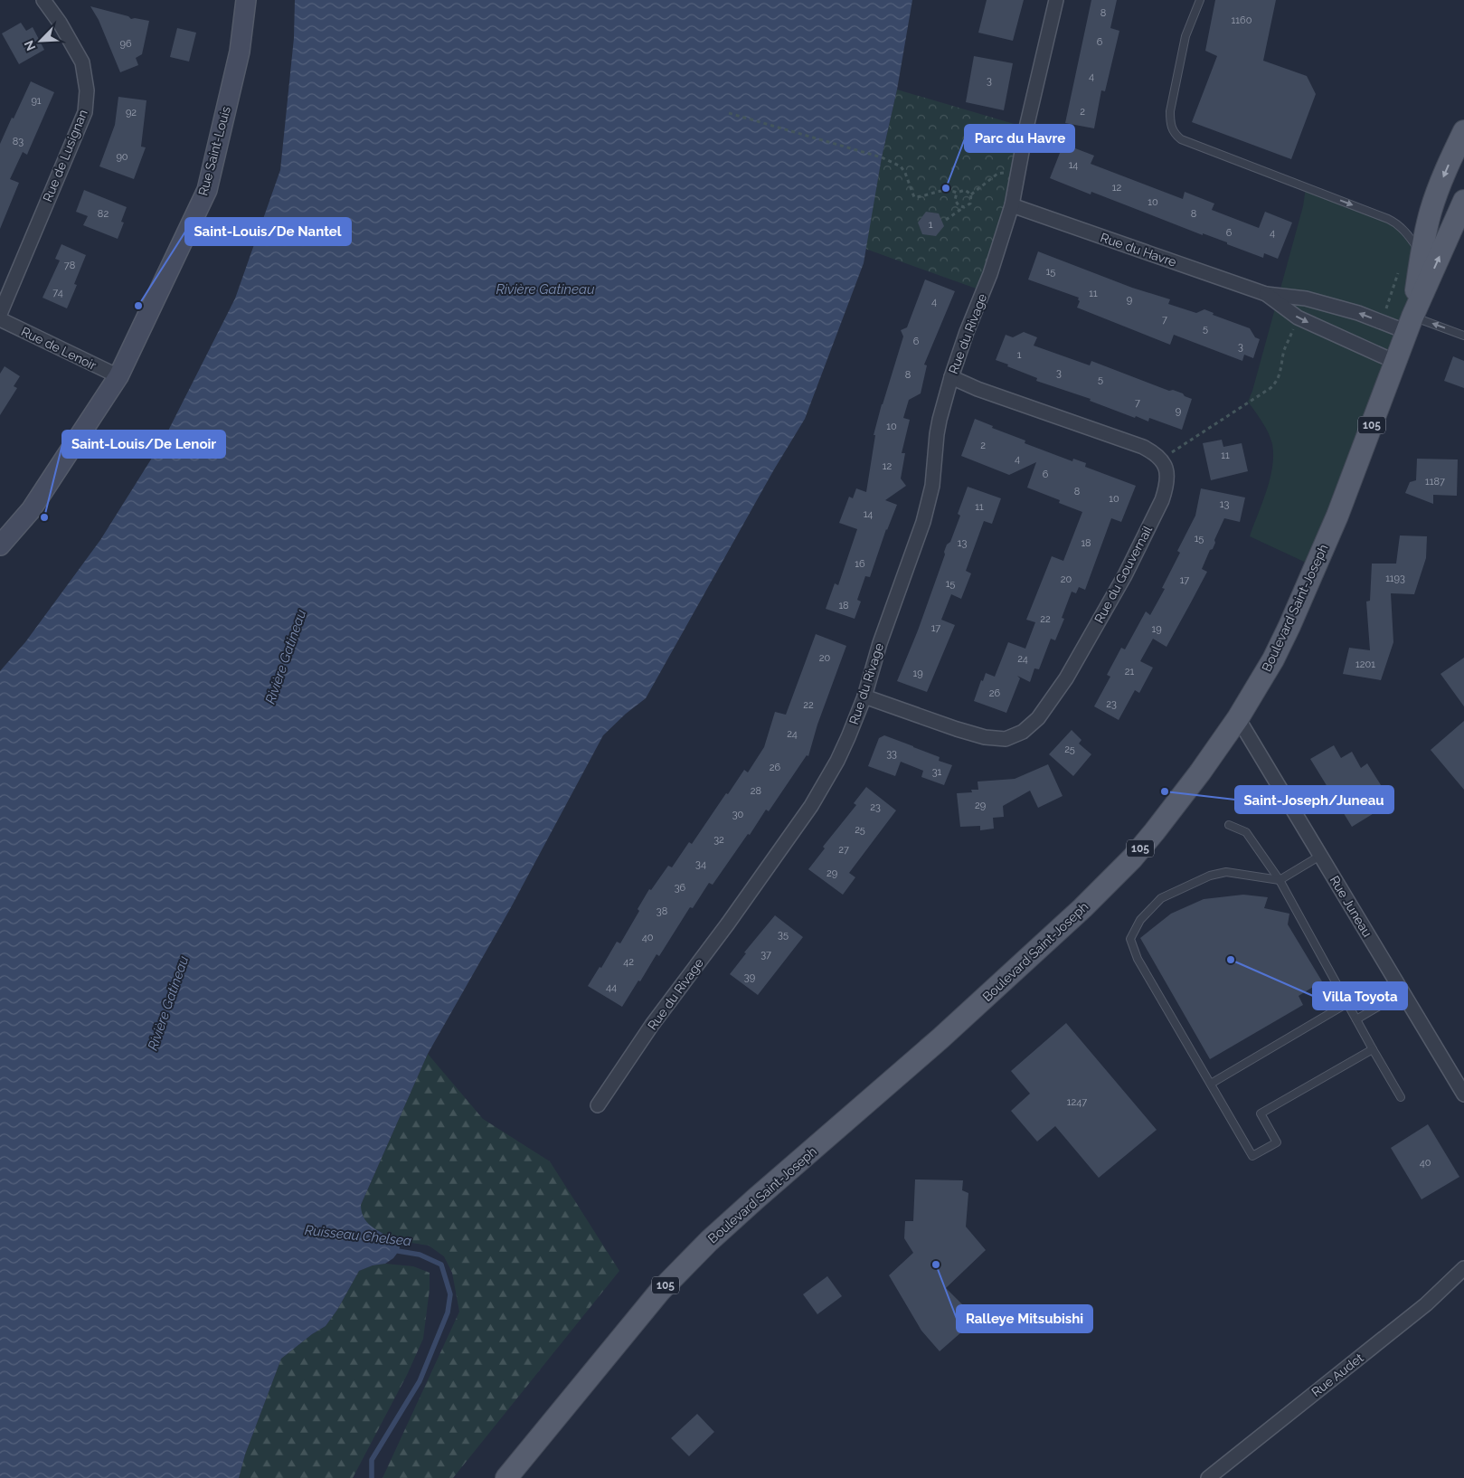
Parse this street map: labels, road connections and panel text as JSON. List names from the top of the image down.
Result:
{
  "streets": {
    "main road": ["Rue Saint-Louis", "105", "Boulevard Saint-Joseph"],
    "street": [
      "Rue de Lusignan",
      "Rue du Havre",
      "Rue du Rivage",
      "Rue de Lenoir",
      "Rue du Gouvernail",
      "Rue Juneau",
      "Rue Audet"
    ]
  },
  "crossings": [
    ["Rue Saint-Louis", "Rue de Lenoir"],
    ["Rue du Havre", "Rue du Rivage"],
    ["Rue du Havre", "Boulevard Saint-Joseph"],
    ["Rue du Rivage", "Rue du Gouvernail"],
    ["Boulevard Saint-Joseph", "Rue Juneau"]
  ],
  "water": ["Rivière Gatineau", "Ruisseau Chelsea"],
  "places": [
    "Parc du Havre",
    "Saint-Louis/De Nantel",
    "Saint-Louis/De Lenoir",
    "Saint-Joseph/Juneau",
    "Villa Toyota",
    "Ralleye Mitsubishi"
  ],
  "house_numbers": [
    "8",
    "1160",
    "6",
    "96",
    "4",
    "3",
    "91",
    "2",
    "92",
    "83",
    "90",
    "14",
    "12",
    "10",
    "82",
    "8",
    "1",
    "6",
    "4",
    "78",
    "15",
    "74",
    "11",
    "9",
    "4",
    "7",
    "5",
    "6",
    "3",
    "1",
    "3",
    "8",
    "5",
    "7",
    "9",
    "10",
    "2",
    "11",
    "4",
    "12",
    "6",
    "1187",
    "8",
    "10",
    "13",
    "11",
    "14",
    "15",
    "13",
    "18",
    "16",
    "1193",
    "20",
    "17",
    "15",
    "18",
    "22",
    "17",
    "19",
    "20",
    "24",
    "1201",
    "21",
    "19",
    "26",
    "23",
    "22",
    "24",
    "25",
    "33",
    "26",
    "31",
    "28",
    "29",
    "23",
    "30",
    "25",
    "32",
    "27",
    "34",
    "29",
    "36",
    "38",
    "35",
    "40",
    "37",
    "42",
    "39",
    "44",
    "1247",
    "40"
  ],
  "north": "bottom left"
}
